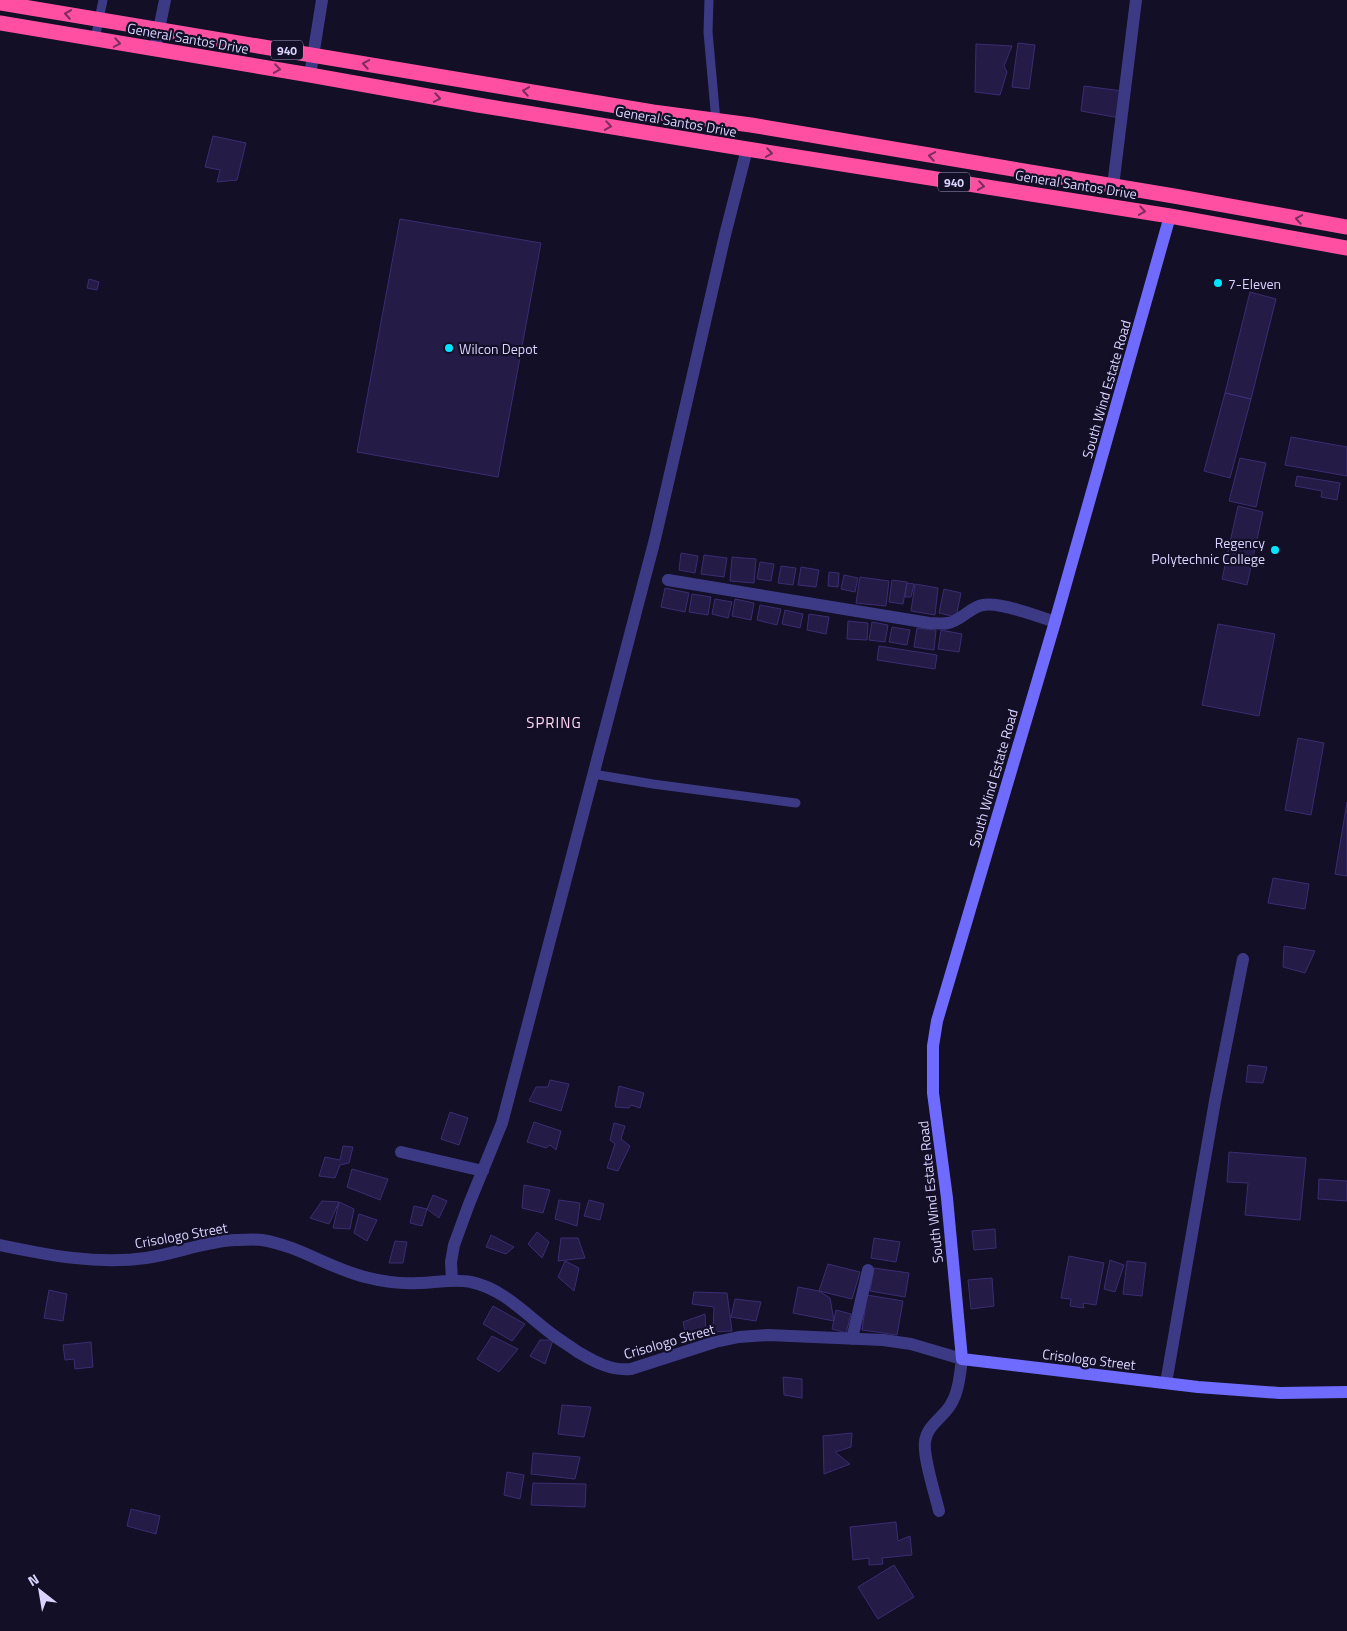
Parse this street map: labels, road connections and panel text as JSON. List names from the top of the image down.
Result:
{
  "streets": {
    "highway": ["General Santos Drive", "940"],
    "street": ["South Wind Estate Road", "Crisologo Street"]
  },
  "crossings": [
    ["General Santos Drive", "South Wind Estate Road"],
    ["South Wind Estate Road", "Crisologo Street"]
  ],
  "districts": ["SPRING"],
  "places": ["7-Eleven", "Wilcon Depot", "Regency Polytechnic College"],
  "north": "top left"
}
